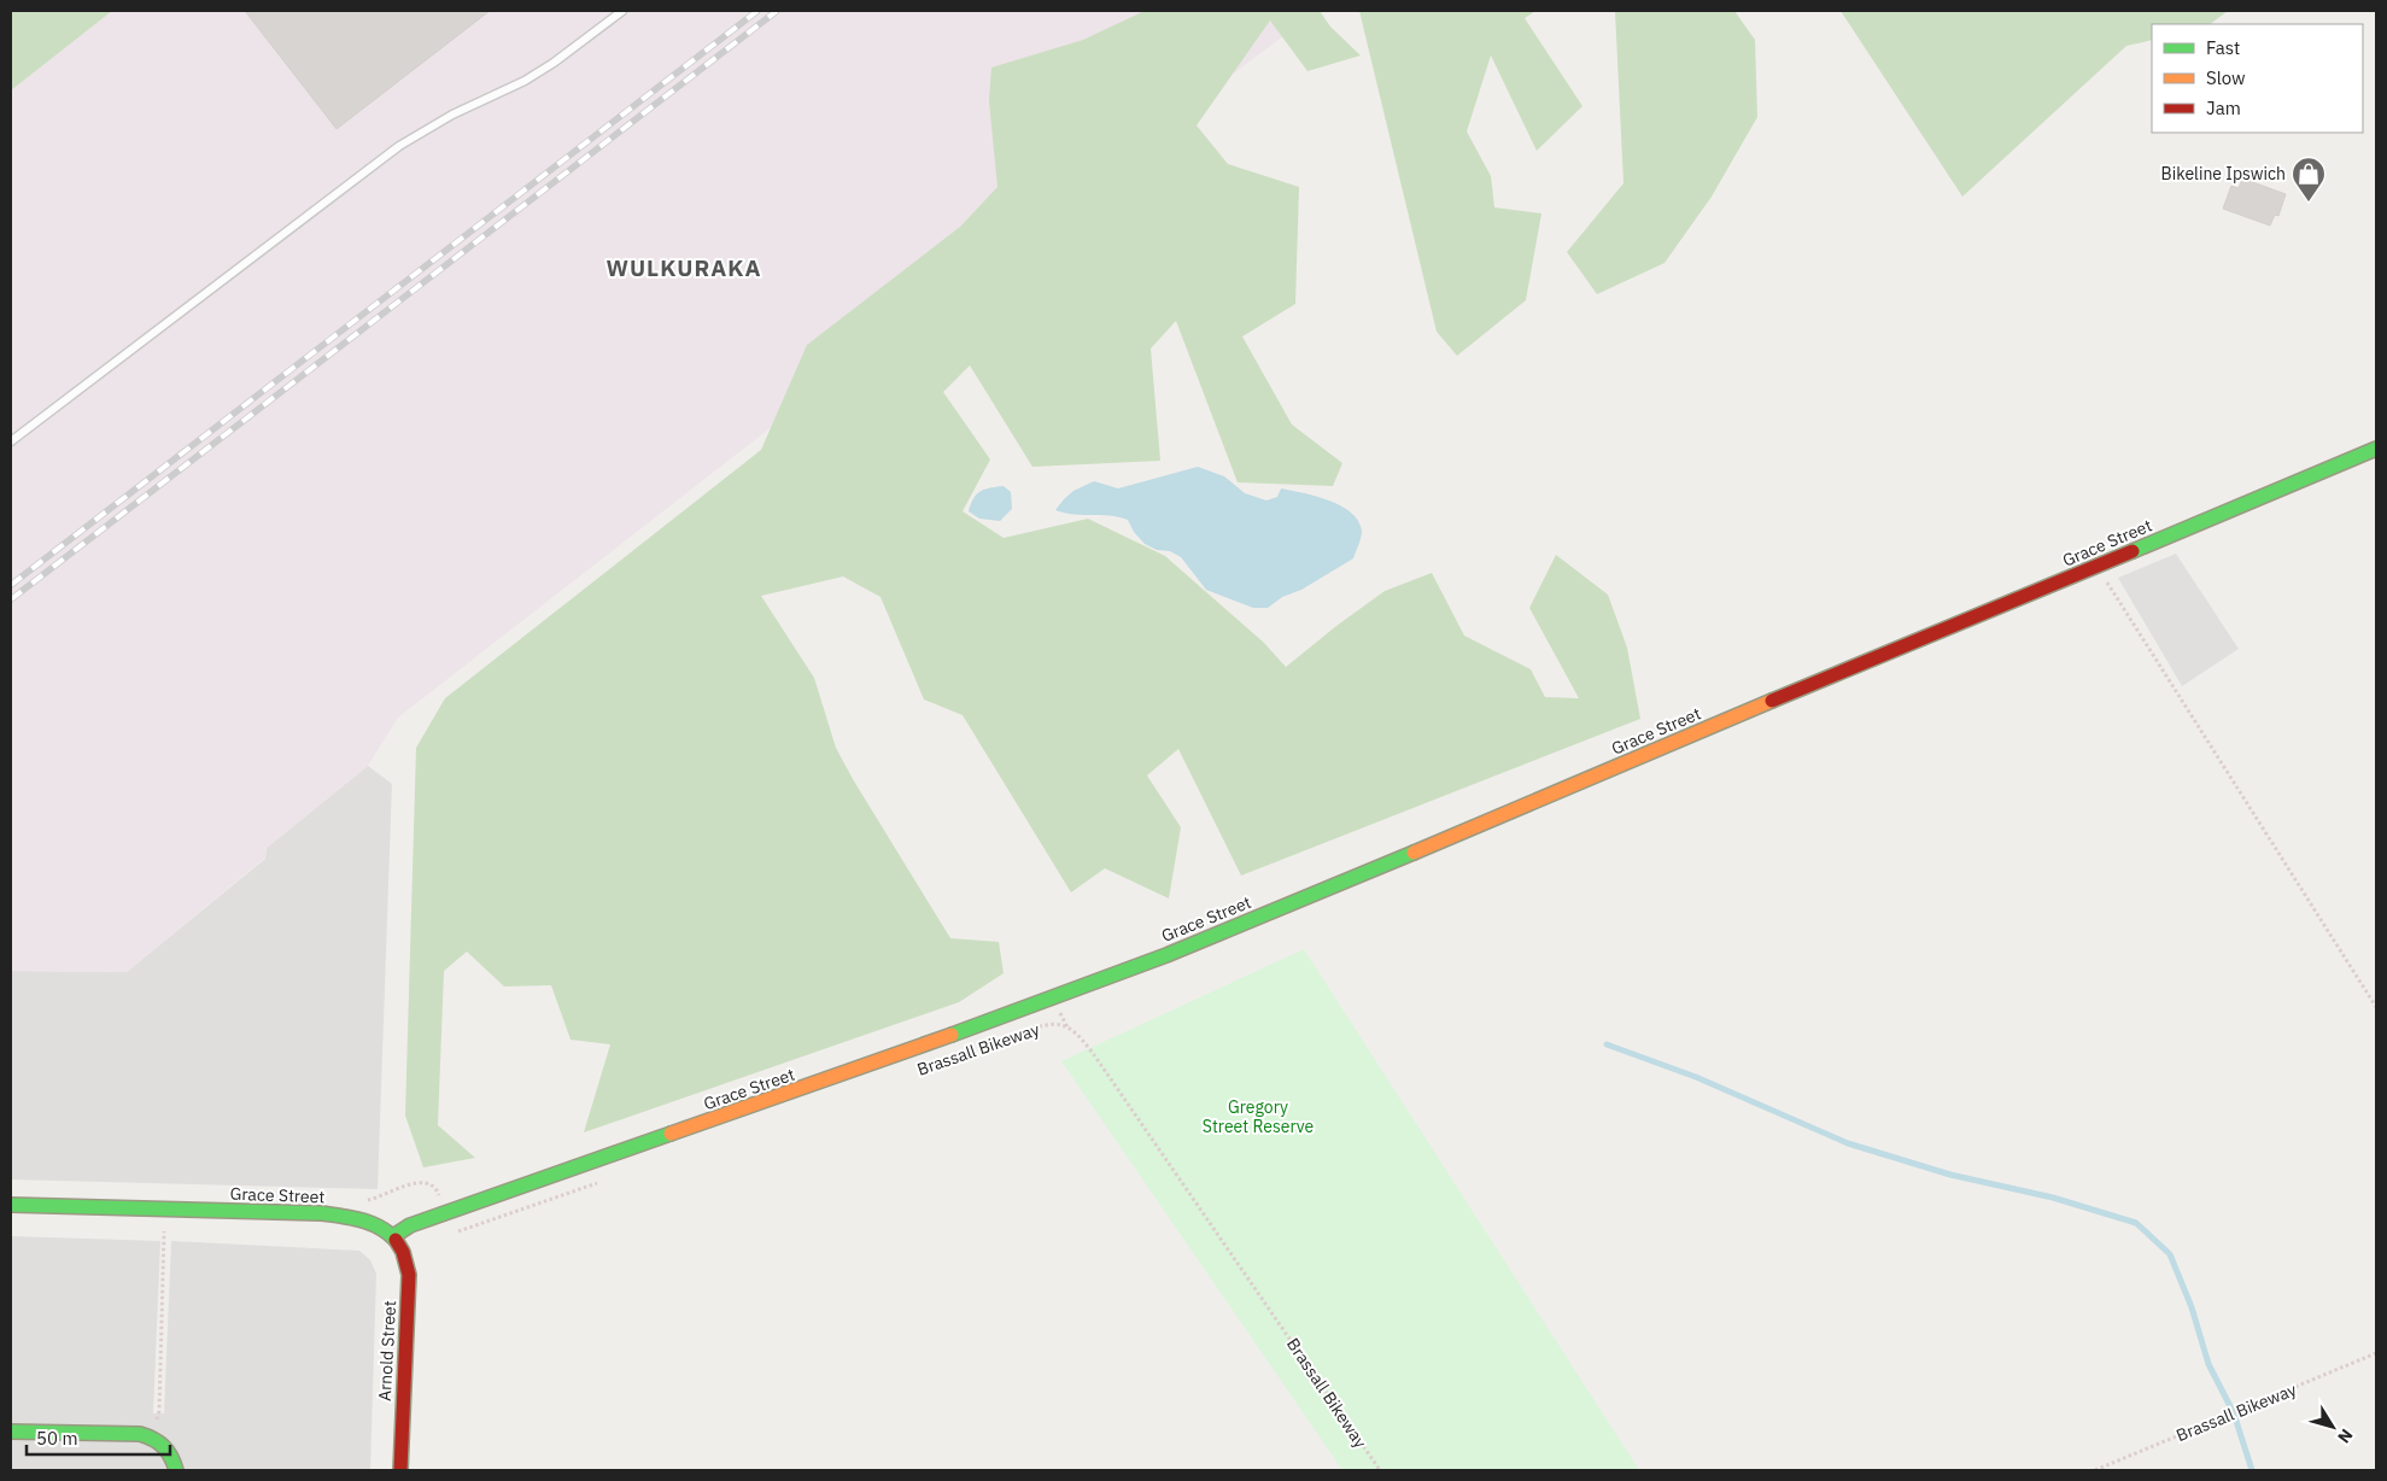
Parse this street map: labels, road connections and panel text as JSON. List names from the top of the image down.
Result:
{
  "streets": {
    "street": ["Grace Street", "Arnold Street"],
    "path": ["Brassall Bikeway"]
  },
  "crossings": [
    ["Grace Street", "Arnold Street"]
  ],
  "districts": ["WULKURAKA"],
  "parks": ["Gregory Street Reserve"],
  "places": {
    "shop": ["Bikeline Ipswich"]
  },
  "legend": ["Fast", "Slow", "Jam"],
  "scale_bar": "50 m",
  "north": "bottom right"
}
